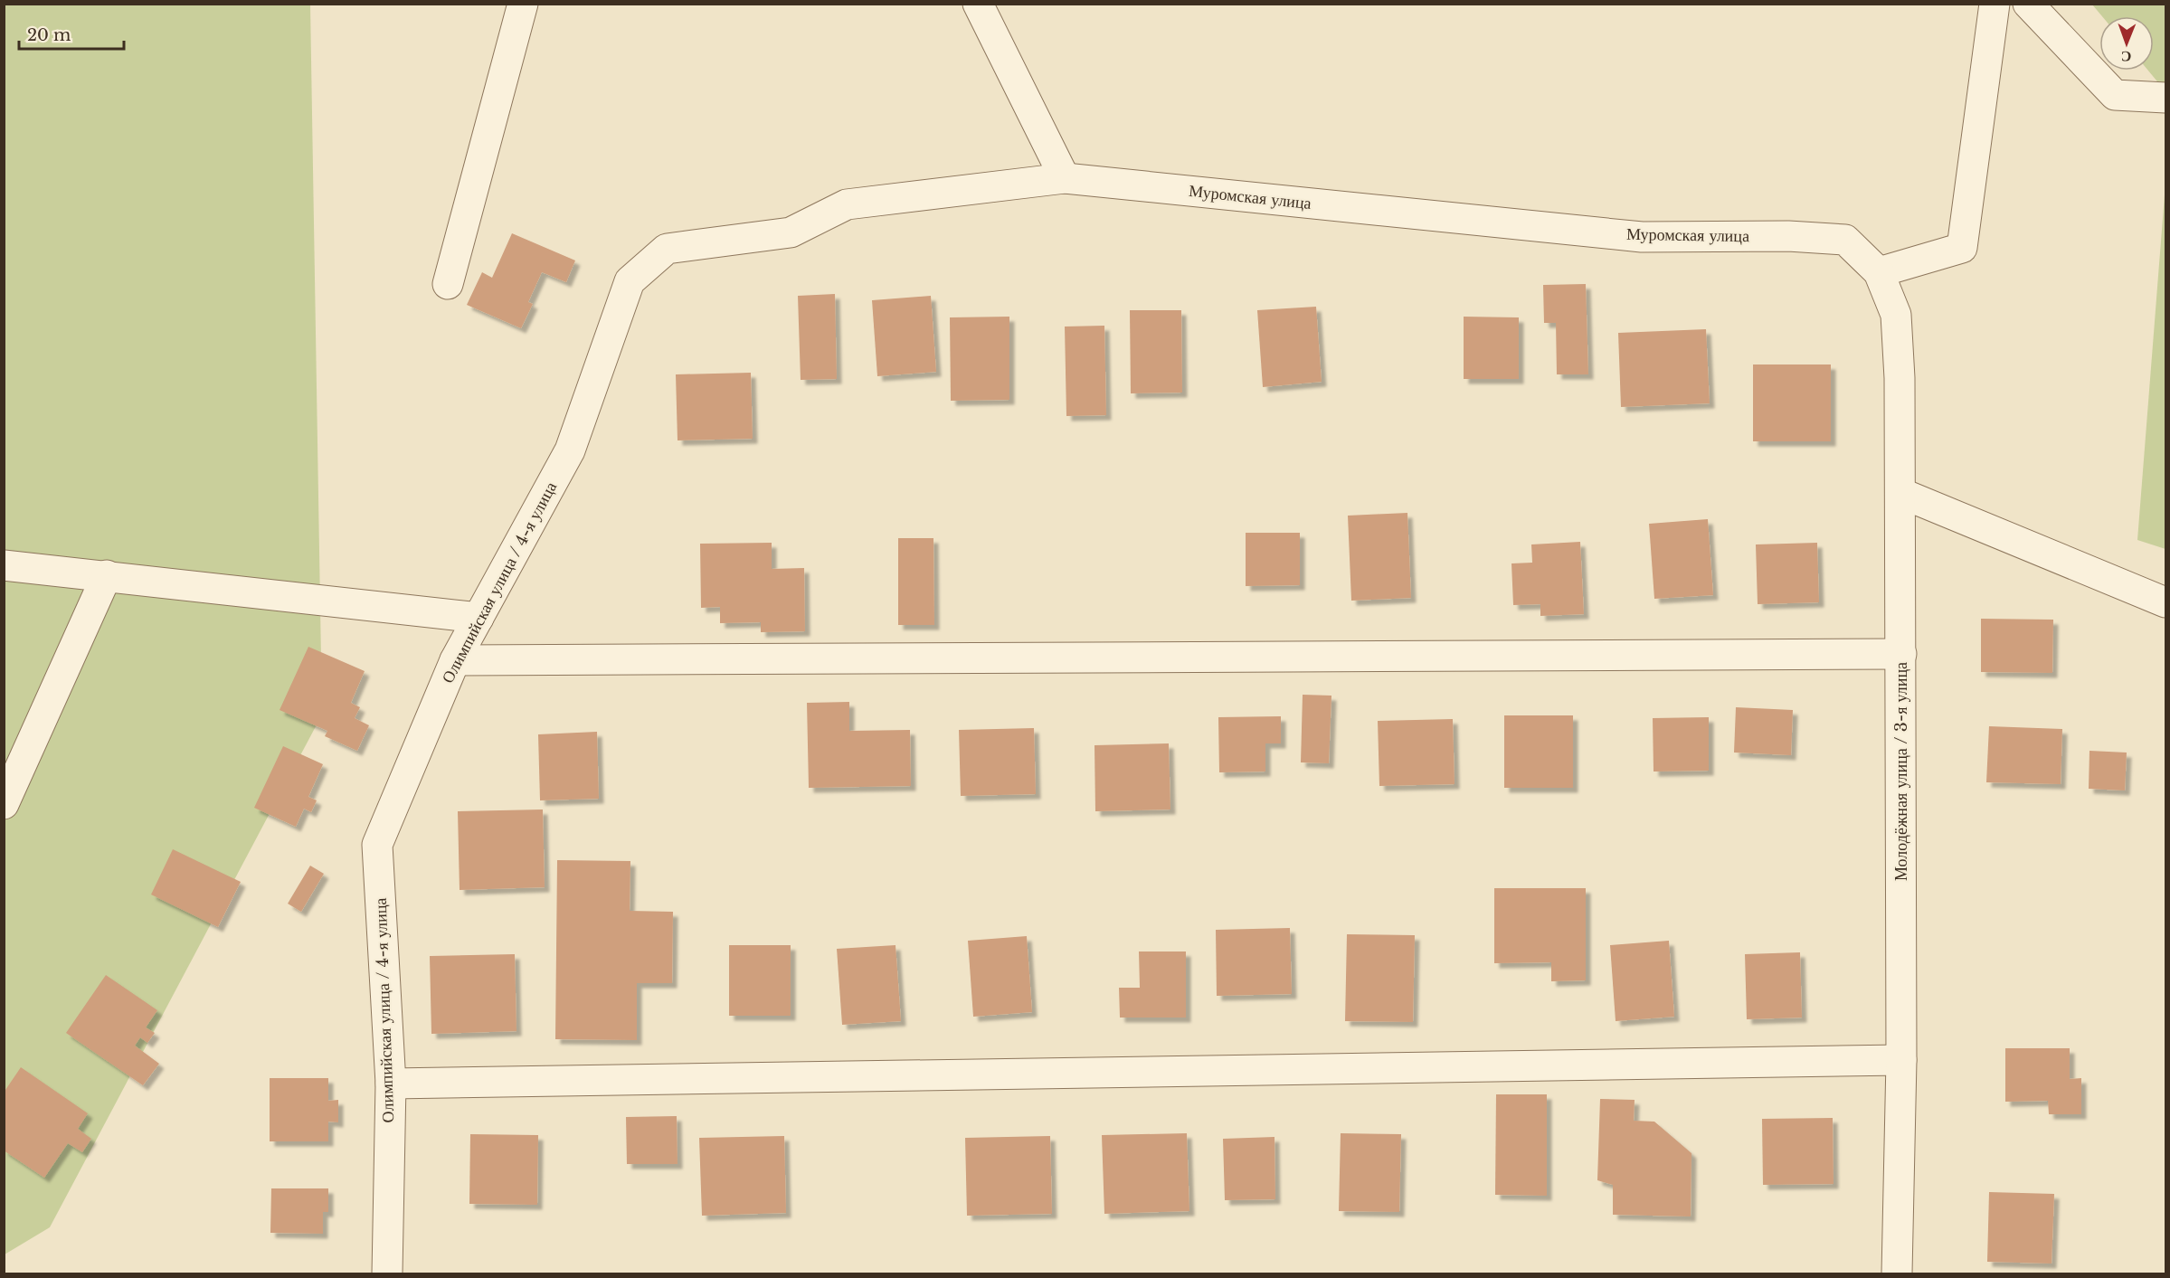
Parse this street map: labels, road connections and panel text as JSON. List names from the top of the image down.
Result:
{
  "streets": {
    "street": ["Муромская улица", "Олимпийская улица / 4-я улица", "Молодёжная улица / 3-я улица"]
  },
  "crossings": [
    ["Муромская улица", "Олимпийская улица / 4-я улица"],
    ["Муромская улица", "Молодёжная улица / 3-я улица"]
  ],
  "scale_bar": "20 m",
  "north": "bottom"
}
